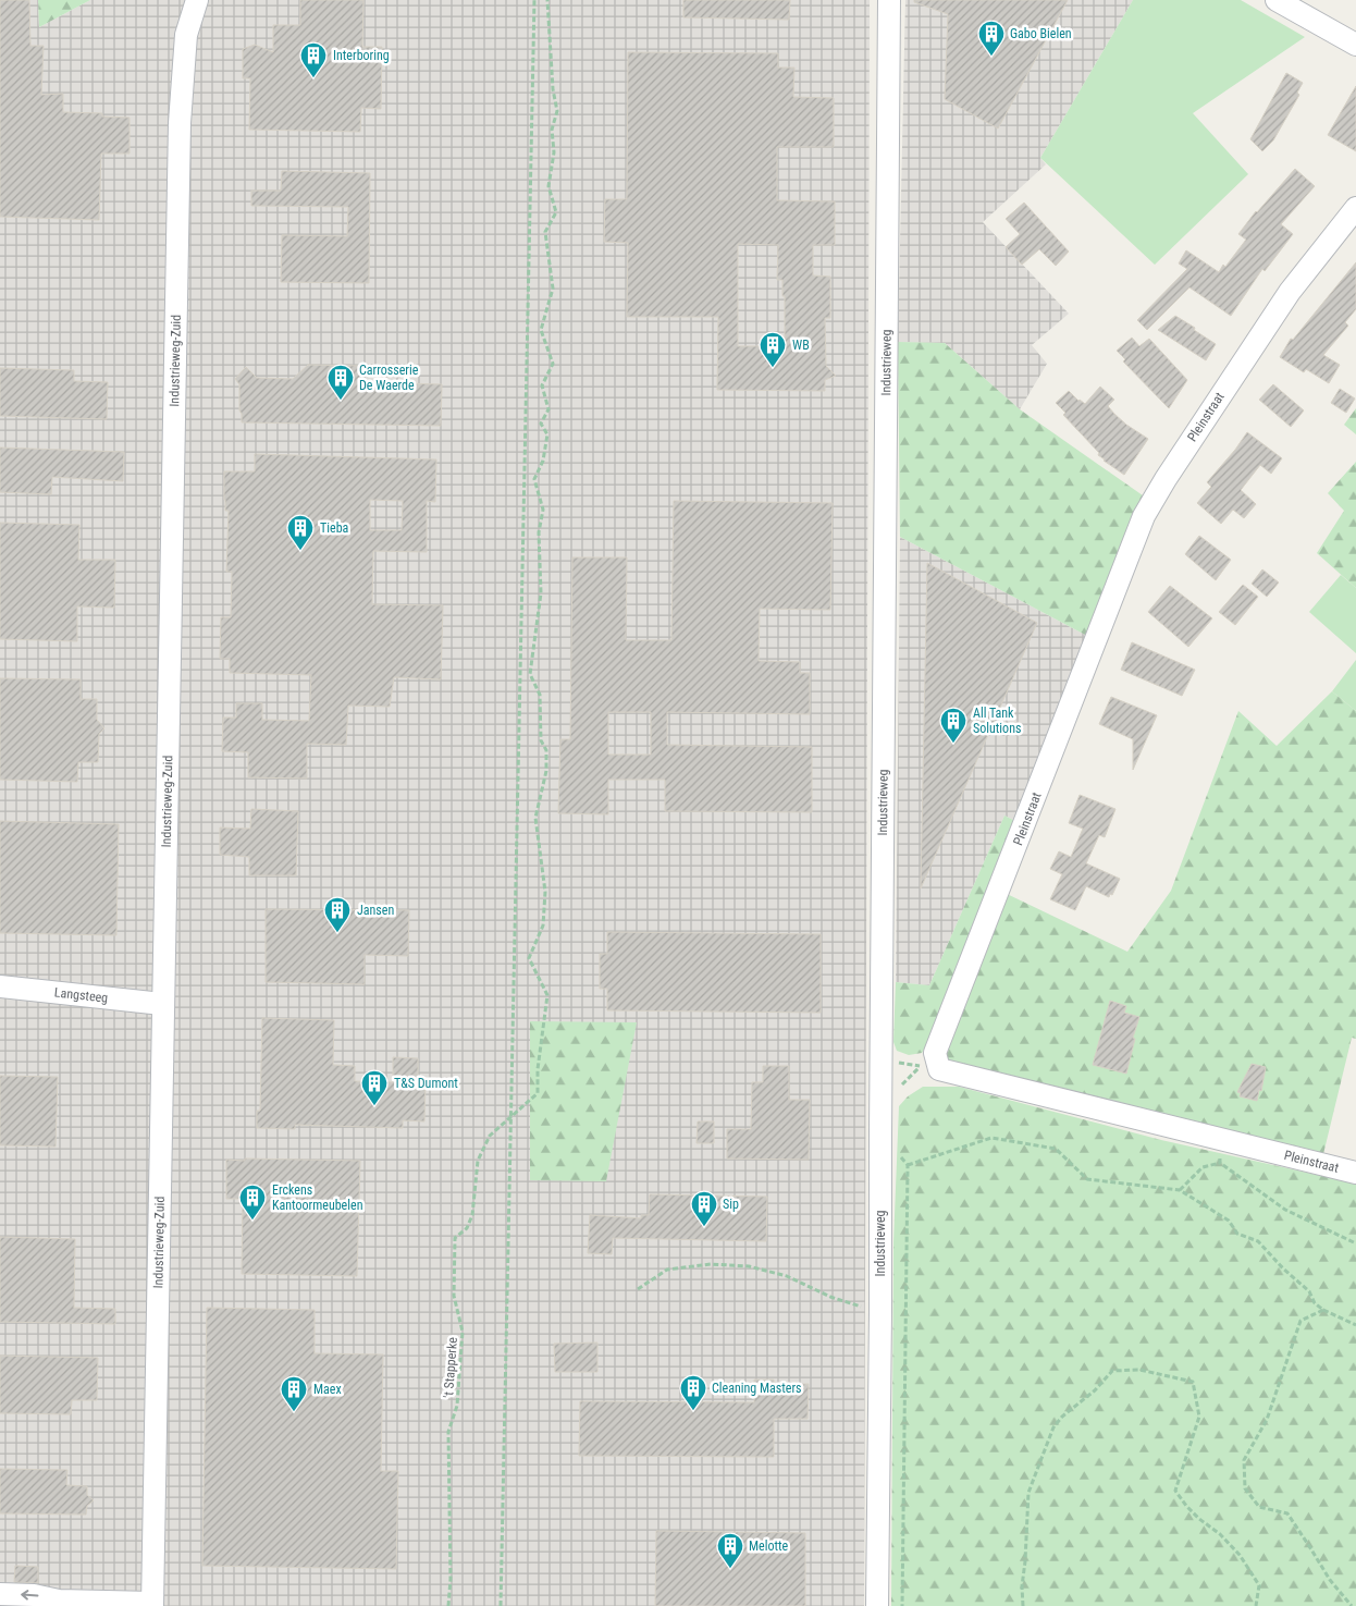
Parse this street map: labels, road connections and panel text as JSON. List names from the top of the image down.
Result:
{
  "streets": {
    "street": [
      "Industrieweg-Zuid",
      "Industrieweg",
      "Pleinstraat",
      "Langsteeg"
    ],
    "path": ["'t Stapperke"]
  },
  "crossings": [
    ["Industrieweg-Zuid", "Langsteeg"]
  ],
  "places": {
    "building": [
      "Gabo Bielen",
      "Interboring",
      "WB",
      "Carrosserie De Waerde",
      "Tieba",
      "All Tank Solutions",
      "Jansen",
      "T&S Dumont",
      "Erckens Kantoormeubelen",
      "Sip",
      "Cleaning Masters",
      "Maex",
      "Melotte"
    ]
  }
}
